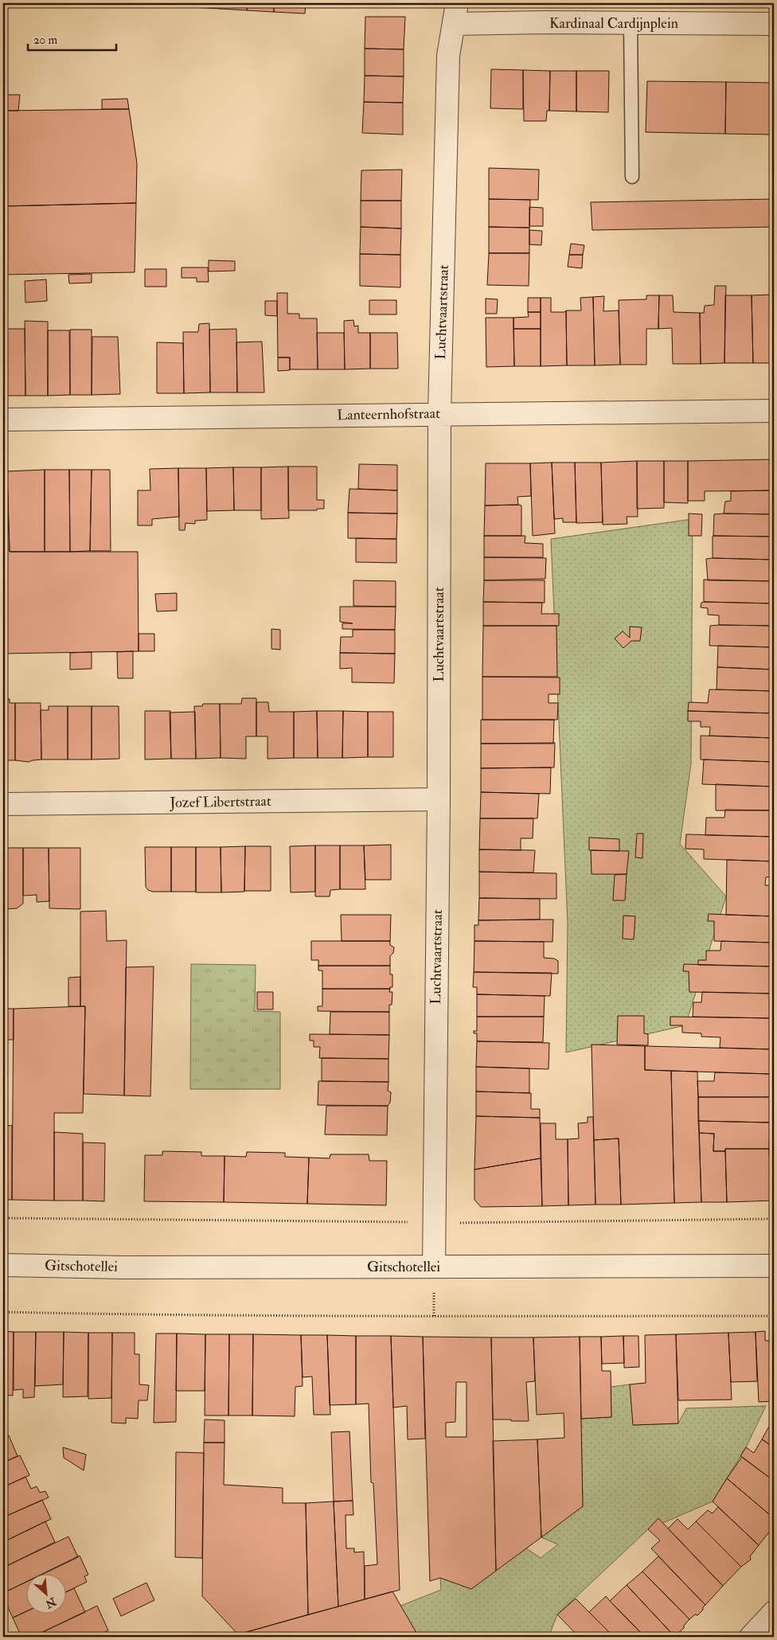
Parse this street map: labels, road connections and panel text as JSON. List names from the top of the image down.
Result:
{
  "streets": {
    "street": [
      "Kardinaal Cardijnplein",
      "Luchtvaartstraat",
      "Lanteernhofstraat",
      "Jozef Libertstraat",
      "Gitschotellei"
    ]
  },
  "crossings": [
    ["Kardinaal Cardijnplein", "Luchtvaartstraat"],
    ["Luchtvaartstraat", "Lanteernhofstraat"],
    ["Luchtvaartstraat", "Jozef Libertstraat"],
    ["Luchtvaartstraat", "Gitschotellei"]
  ],
  "scale_bar": "20 m",
  "north": "bottom right"
}
